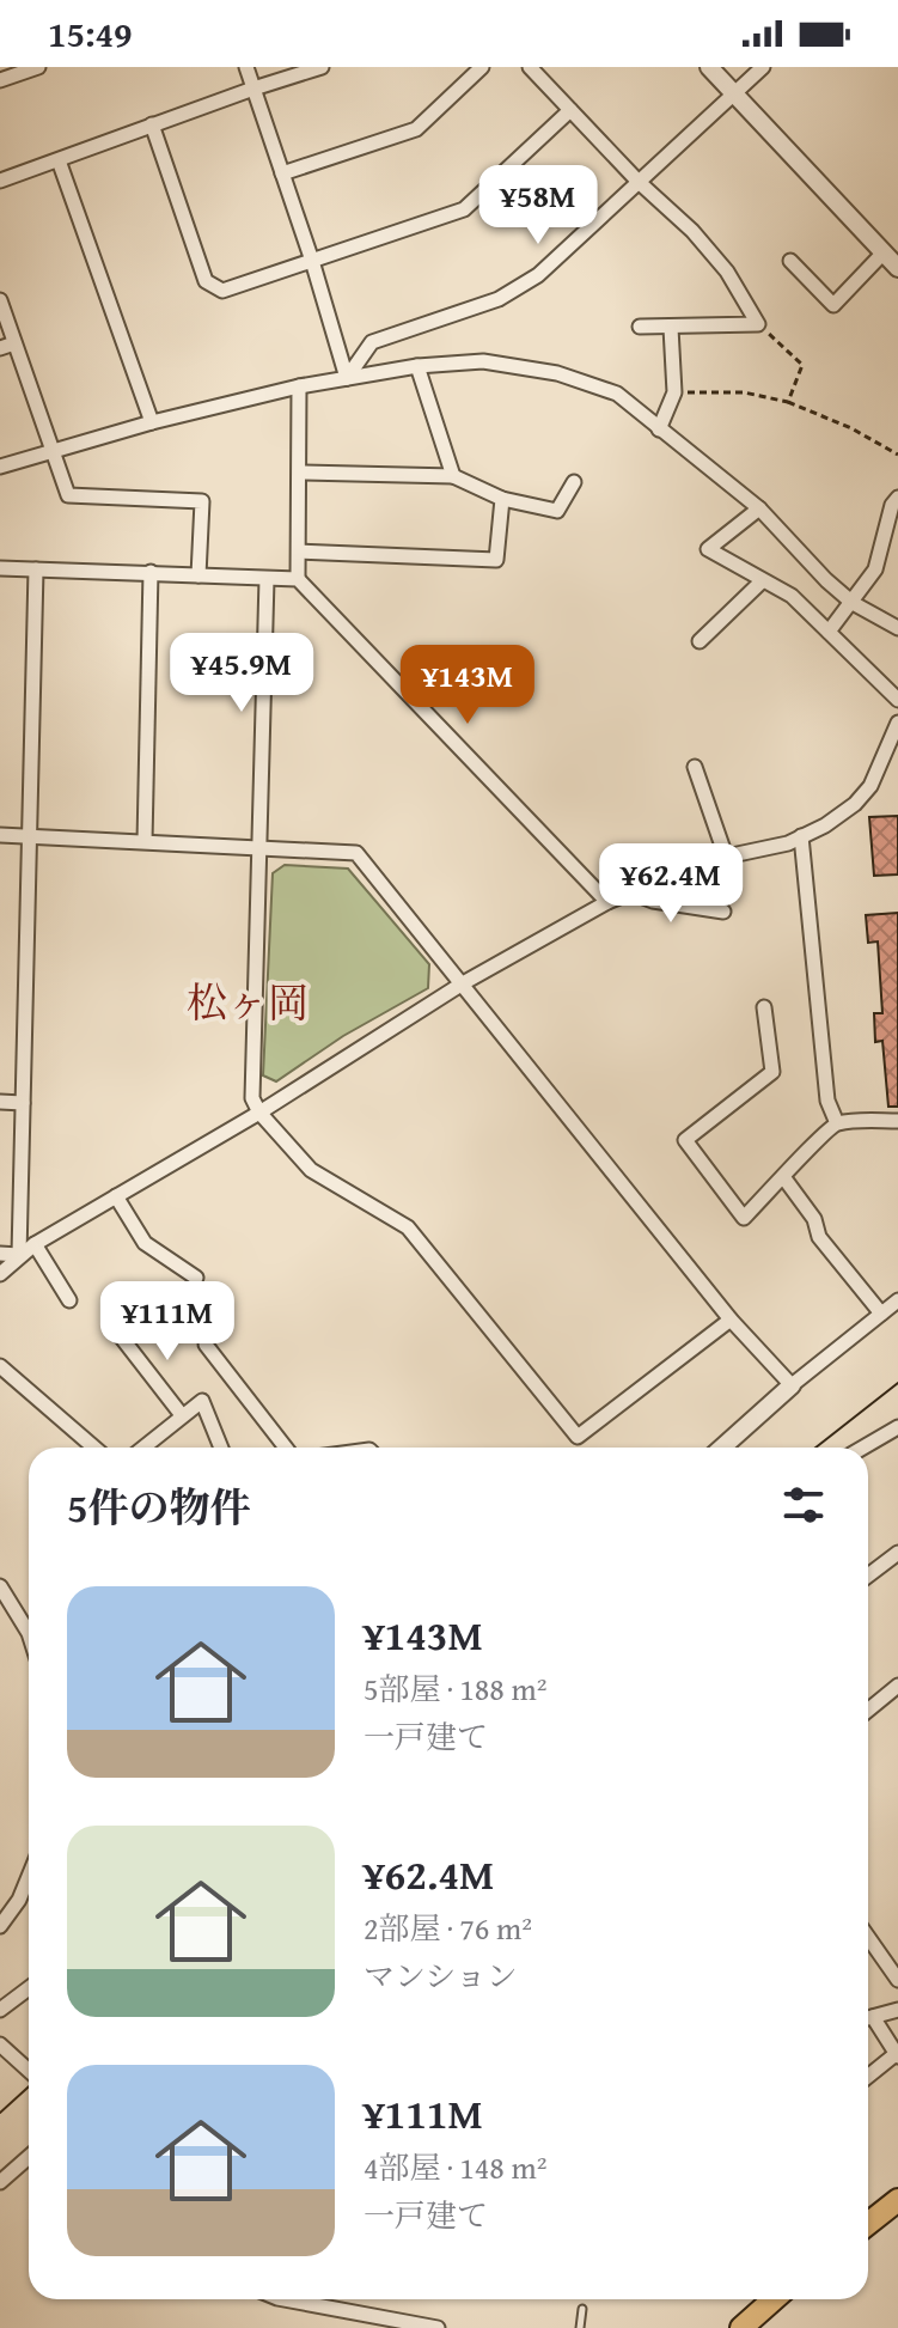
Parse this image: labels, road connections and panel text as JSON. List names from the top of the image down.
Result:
{
  "districts": ["松ヶ岡"],
  "page": {
    "status": "15:49",
    "price": [
      "¥58M",
      "¥45.9M",
      "¥143M",
      "¥62.4M",
      "¥111M"
    ],
    "heading": "5件の物件",
    "list": [
      {
        "name": "¥143M",
        "note": "5部屋 · 188 m² · 一戸建て"
      },
      {
        "name": "¥62.4M",
        "note": "2部屋 · 76 m² · マンション"
      },
      {
        "name": "¥111M",
        "note": "4部屋 · 148 m² · 一戸建て"
      }
    ]
  }
}
